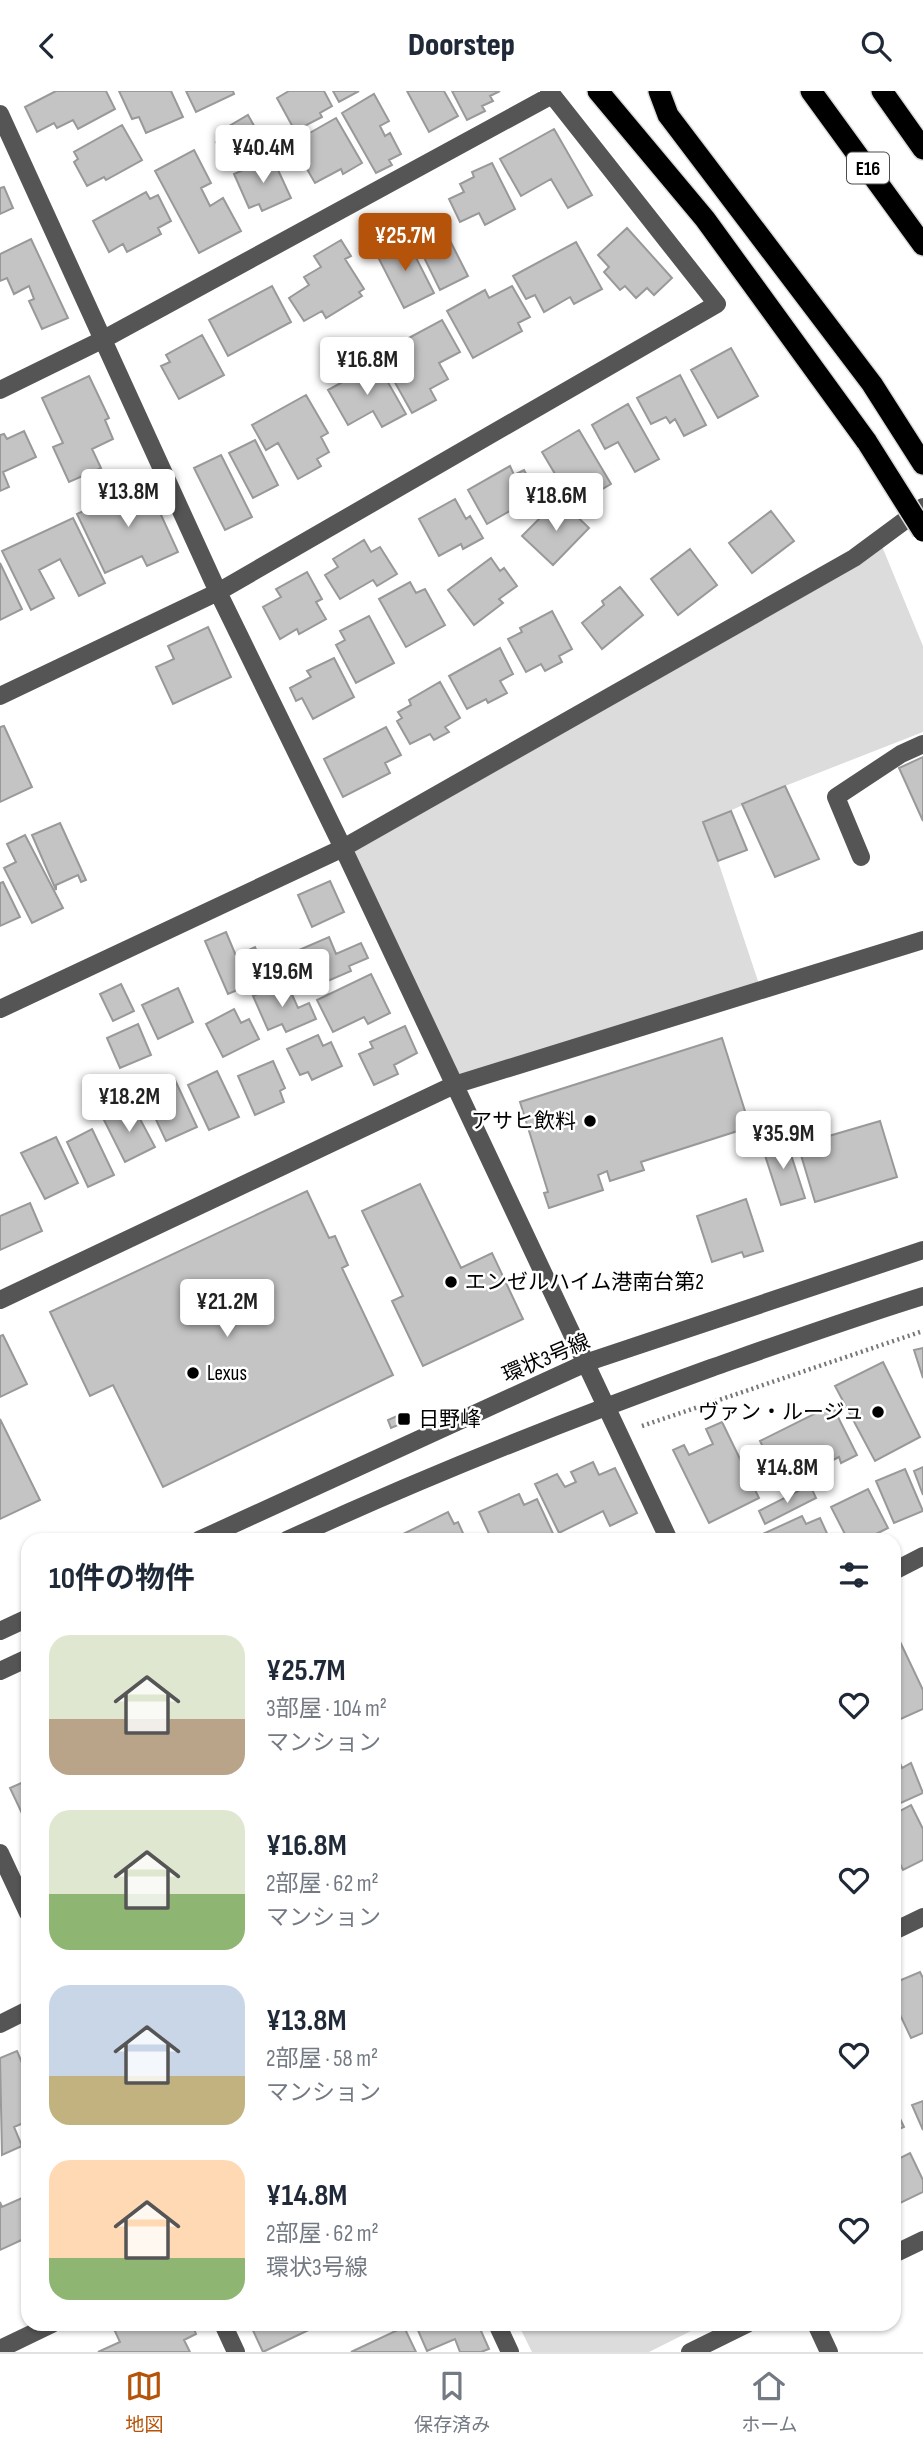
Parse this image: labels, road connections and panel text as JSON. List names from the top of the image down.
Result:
{
  "streets": {
    "highway": ["E16"],
    "street": ["環状3号線"]
  },
  "places": {
    "other": [
      "アサヒ飲料",
      "エンゼルハイム港南台第2",
      "Lexus",
      "ヴァン・ルージュ"
    ],
    "transit": ["日野峰"]
  },
  "page": {
    "header": "Doorstep",
    "price": [
      "¥40.4M",
      "¥25.7M",
      "¥16.8M",
      "¥13.8M",
      "¥18.6M",
      "¥19.6M",
      "¥18.2M",
      "¥35.9M",
      "¥21.2M",
      "¥14.8M"
    ],
    "heading": "10件の物件",
    "list": [
      {
        "name": "¥25.7M",
        "note": "3部屋 · 104 m² · マンション"
      },
      {
        "name": "¥16.8M",
        "note": "2部屋 · 62 m² · マンション"
      },
      {
        "name": "¥13.8M",
        "note": "2部屋 · 58 m² · マンション"
      },
      {
        "name": "¥14.8M",
        "note": "2部屋 · 62 m² · 環状3号線"
      }
    ],
    "tabs": ["地図", "保存済み", "ホーム"]
  }
}
